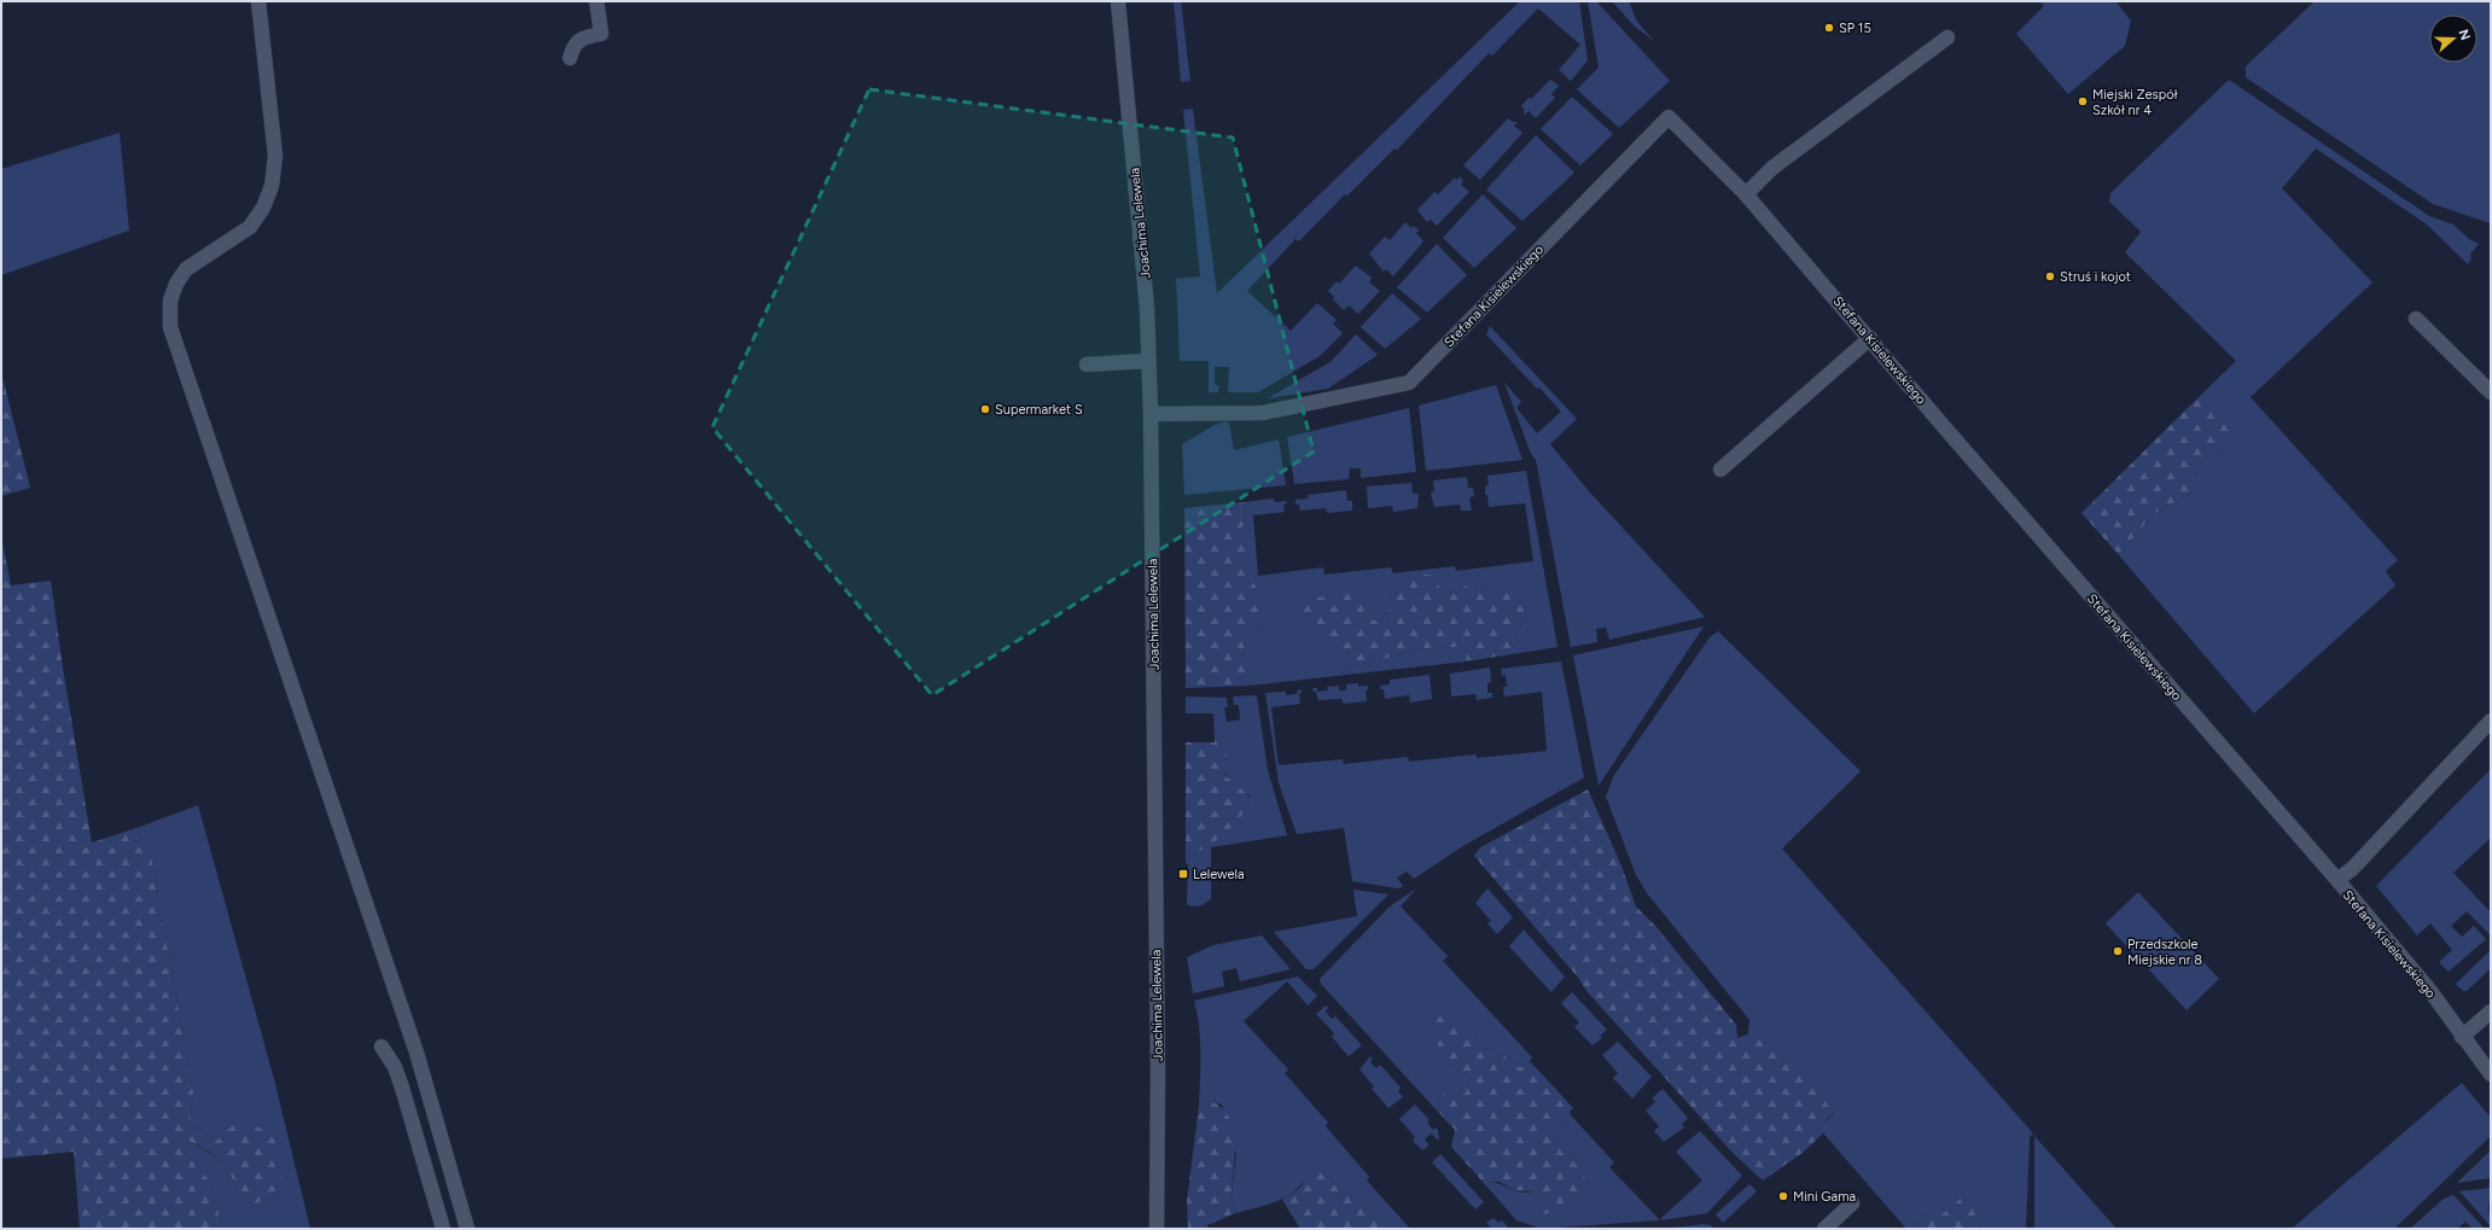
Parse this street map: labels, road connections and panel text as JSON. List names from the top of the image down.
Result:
{
  "streets": {
    "street": ["Joachima Lelewela", "Stefana Kisielewskiego"]
  },
  "crossings": [
    ["Joachima Lelewela", "Stefana Kisielewskiego"]
  ],
  "places": {
    "other": [
      "SP 15",
      "Miejski Zespół Szkół nr 4",
      "Struś i kojot",
      "Supermarket S",
      "Przedszkole Miejskie nr 8",
      "Mini Gama"
    ],
    "transit": ["Lelewela"]
  },
  "north": "right"
}
